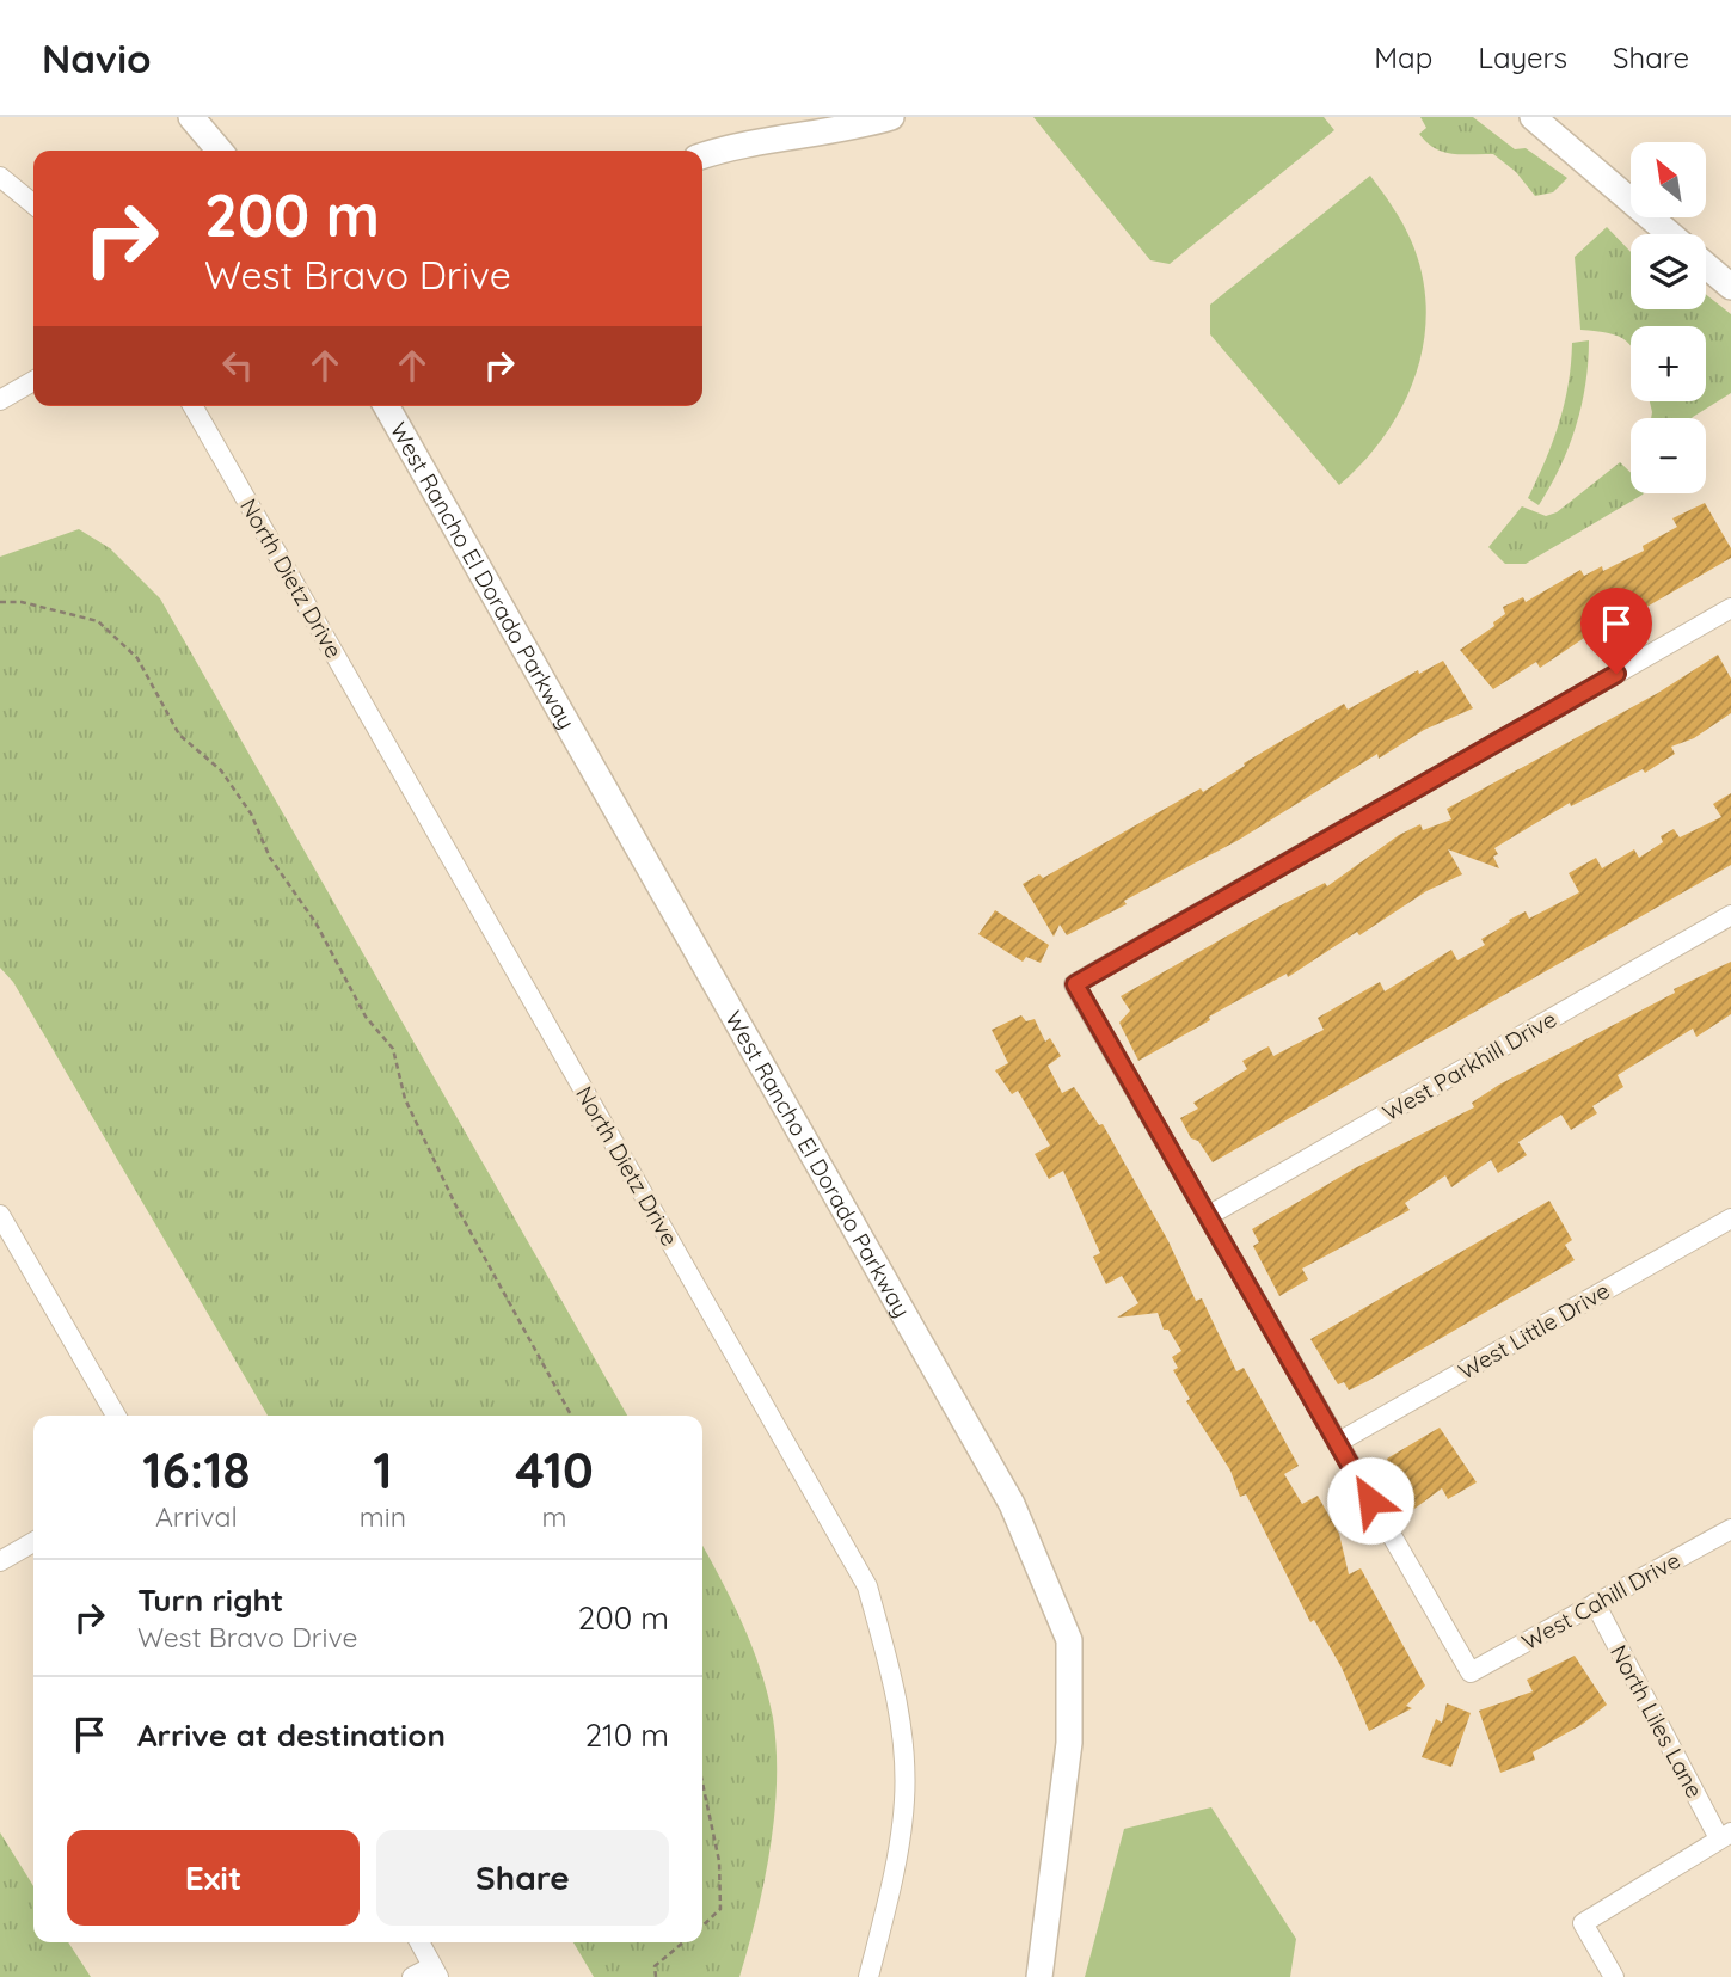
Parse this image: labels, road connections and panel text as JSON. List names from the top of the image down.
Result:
{
  "streets": {
    "street": [
      "West Rancho El Dorado Parkway",
      "North Dietz Drive",
      "West Parkhill Drive",
      "West Little Drive",
      "West Cahill Drive",
      "North Liles Lane"
    ]
  },
  "crossings": [
    ["West Little Drive", "West Cahill Drive"],
    ["West Cahill Drive", "North Liles Lane"]
  ],
  "north": "top left",
  "page": {
    "header": "Navio",
    "nav": ["Map", "Layers", "Share"],
    "map_buttons": ["+", "−"],
    "turn": ["200 m", "West Bravo Drive"],
    "eta": [
      "16:18",
      "Arrival",
      "1",
      "min",
      "410",
      "m"
    ],
    "list": [
      {
        "name": "Turn right",
        "note": "West Bravo Drive",
        "value": "200 m"
      },
      {
        "name": "Arrive at destination",
        "value": "210 m"
      }
    ],
    "buttons": ["Exit", "Share"]
  }
}
